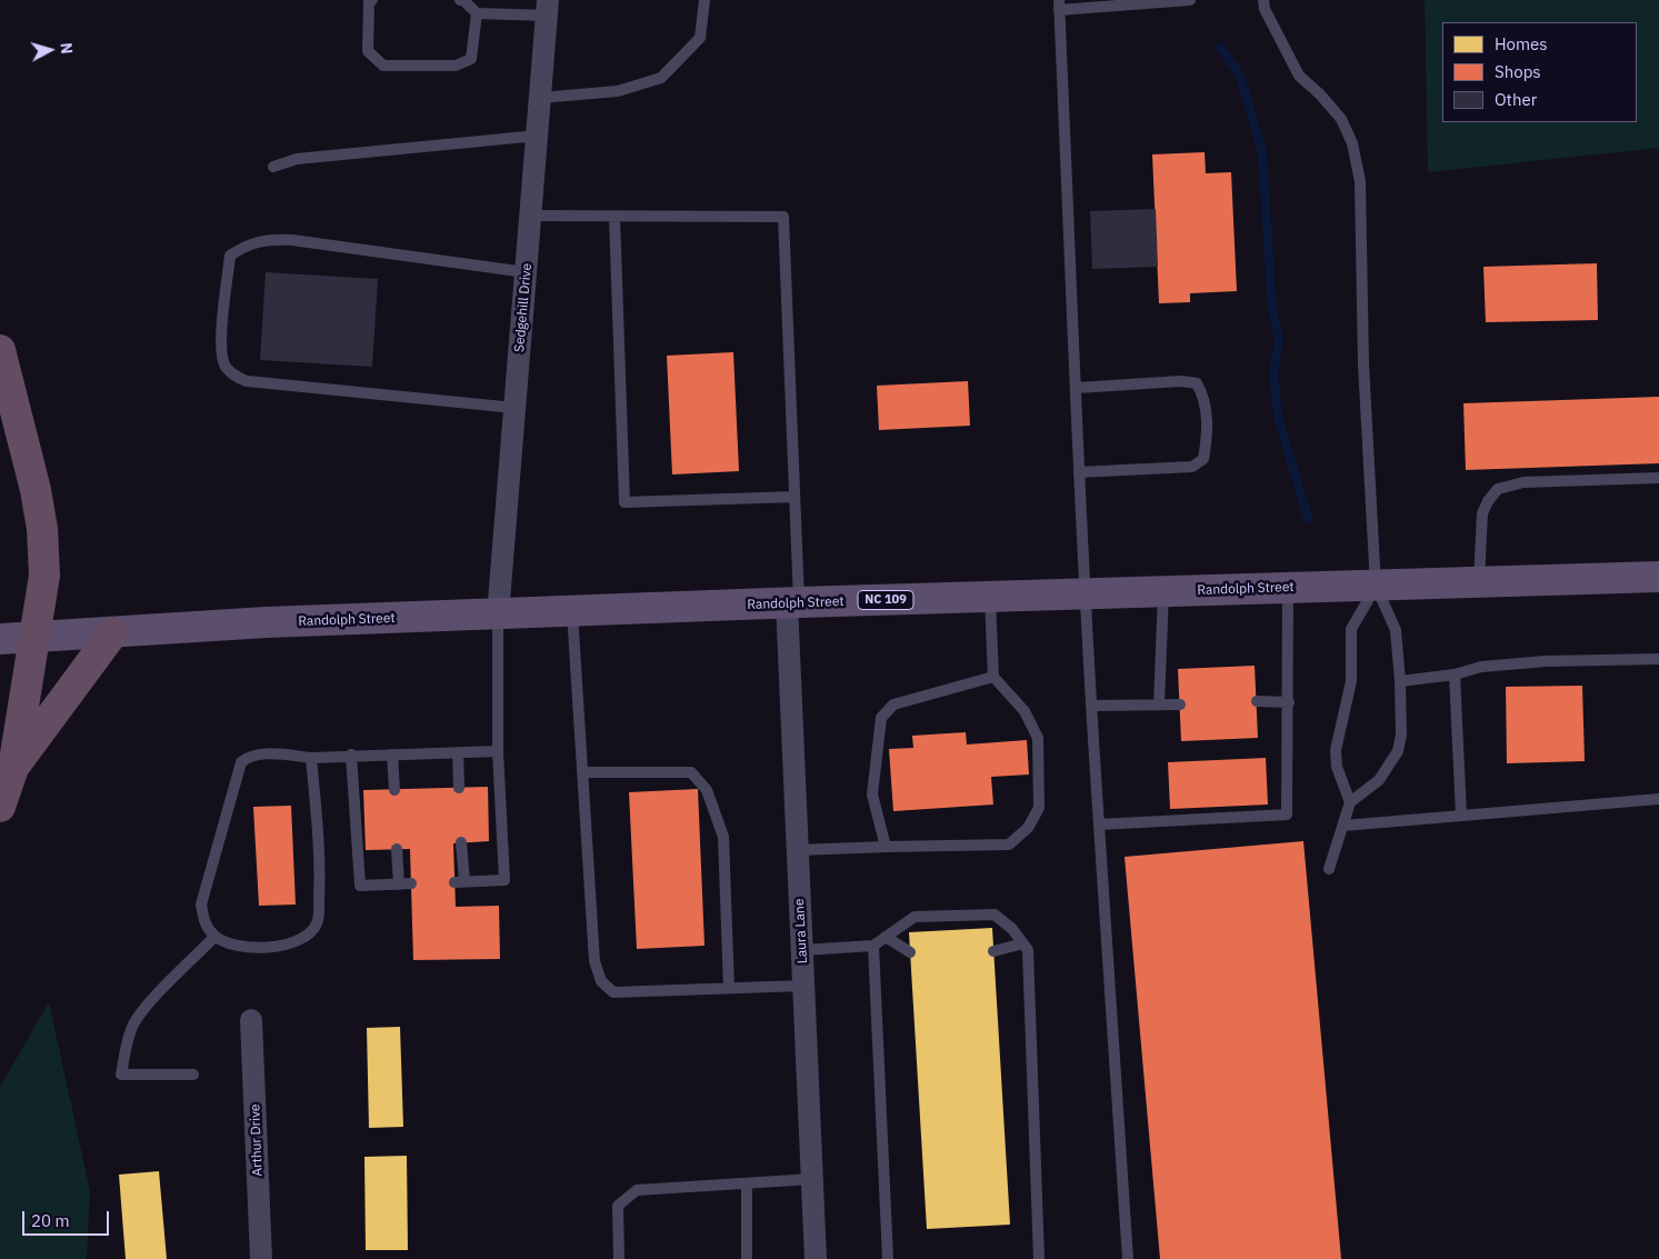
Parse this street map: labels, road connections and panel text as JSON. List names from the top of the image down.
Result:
{
  "streets": {
    "main road": ["Randolph Street", "NC 109"],
    "street": ["Sedgehill Drive", "Laura Lane", "Arthur Drive"]
  },
  "crossings": [
    ["Sedgehill Drive", "Randolph Street"],
    ["Randolph Street", "Laura Lane"]
  ],
  "legend": ["Homes", "Shops", "Other"],
  "scale_bar": "20 m",
  "north": "right"
}
